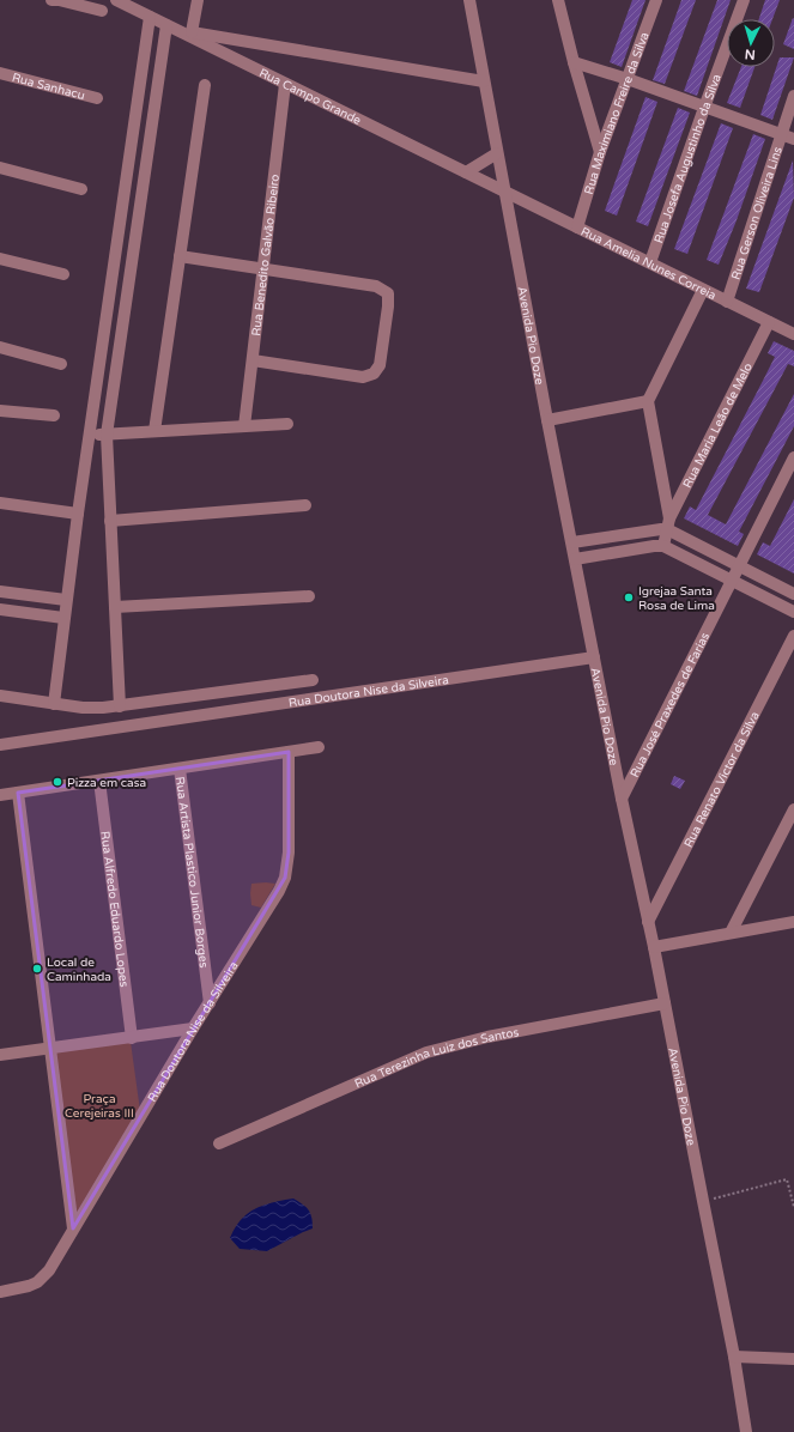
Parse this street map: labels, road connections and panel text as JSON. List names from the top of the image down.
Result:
{
  "streets": {
    "street": [
      "Rua Sanhacu",
      "Rua Campo Grande",
      "Rua Maximiano Freire da Silva",
      "Rua Josefa Augustinho da Silva",
      "Rua Gerson Oliveira Lins",
      "Rua Benedito Galvão Ribeiro",
      "Rua Amelia Nunes Correia",
      "Avenida Pio Doze",
      "Rua Maria Leão de Melo",
      "Rua Doutora Nise da Silveira",
      "Rua José Praxedes de Farias",
      "Rua Renato Victor da Silva",
      "Rua Artista Plastico Junior Borges",
      "Rua Alfredo Eduardo Lopes",
      "Rua Terezinha Luiz dos Santos"
    ]
  },
  "crossings": [
    ["Rua Campo Grande", "Rua Benedito Galvão Ribeiro"],
    ["Rua Campo Grande", "Rua Amelia Nunes Correia"],
    ["Rua Campo Grande", "Avenida Pio Doze"],
    ["Rua Maximiano Freire da Silva", "Rua Amelia Nunes Correia"],
    ["Rua Josefa Augustinho da Silva", "Rua Amelia Nunes Correia"],
    ["Rua Gerson Oliveira Lins", "Rua Amelia Nunes Correia"],
    ["Rua Amelia Nunes Correia", "Avenida Pio Doze"],
    ["Rua Amelia Nunes Correia", "Rua Maria Leão de Melo"],
    ["Avenida Pio Doze", "Rua Doutora Nise da Silveira"],
    ["Avenida Pio Doze", "Rua José Praxedes de Farias"],
    ["Avenida Pio Doze", "Rua Renato Victor da Silva"],
    ["Avenida Pio Doze", "Rua Terezinha Luiz dos Santos"],
    ["Rua Doutora Nise da Silveira", "Rua Artista Plastico Junior Borges"]
  ],
  "parks": ["Praça Cerejeiras III"],
  "places": ["Igrejaa Santa Rosa de Lima", "Pizza em casa", "Local de Caminhada"],
  "north": "bottom"
}
